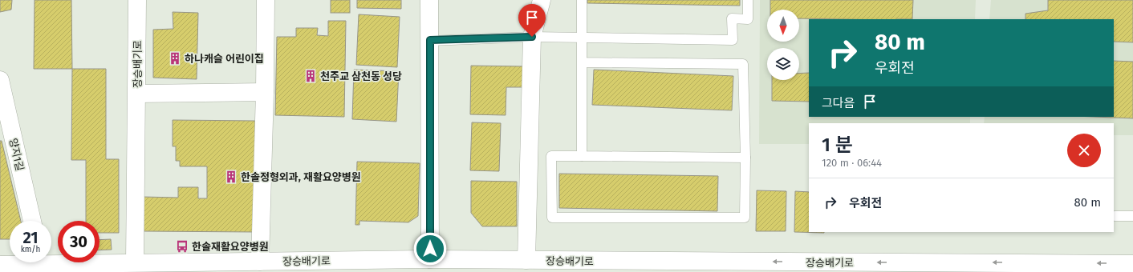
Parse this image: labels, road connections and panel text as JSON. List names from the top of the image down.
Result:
{
  "streets": {
    "street": ["장승배기로", "양지1길"]
  },
  "one_way": ["장승배기로"],
  "places": {
    "building": ["하나캐슬 어린이집", "천주교 삼천동 성당", "한솔정형외과, 재활요양병원"],
    "bus stop": ["한솔재활요양병원"]
  },
  "north": "bottom",
  "page": {
    "turn": ["80 m", "우회전"],
    "then": "그다음",
    "heading": ["1 분", "120 m · 06:44"],
    "list": [
      {
        "name": "우회전",
        "value": "80 m"
      }
    ],
    "speed": "21 km/h",
    "limit": "30"
  }
}
